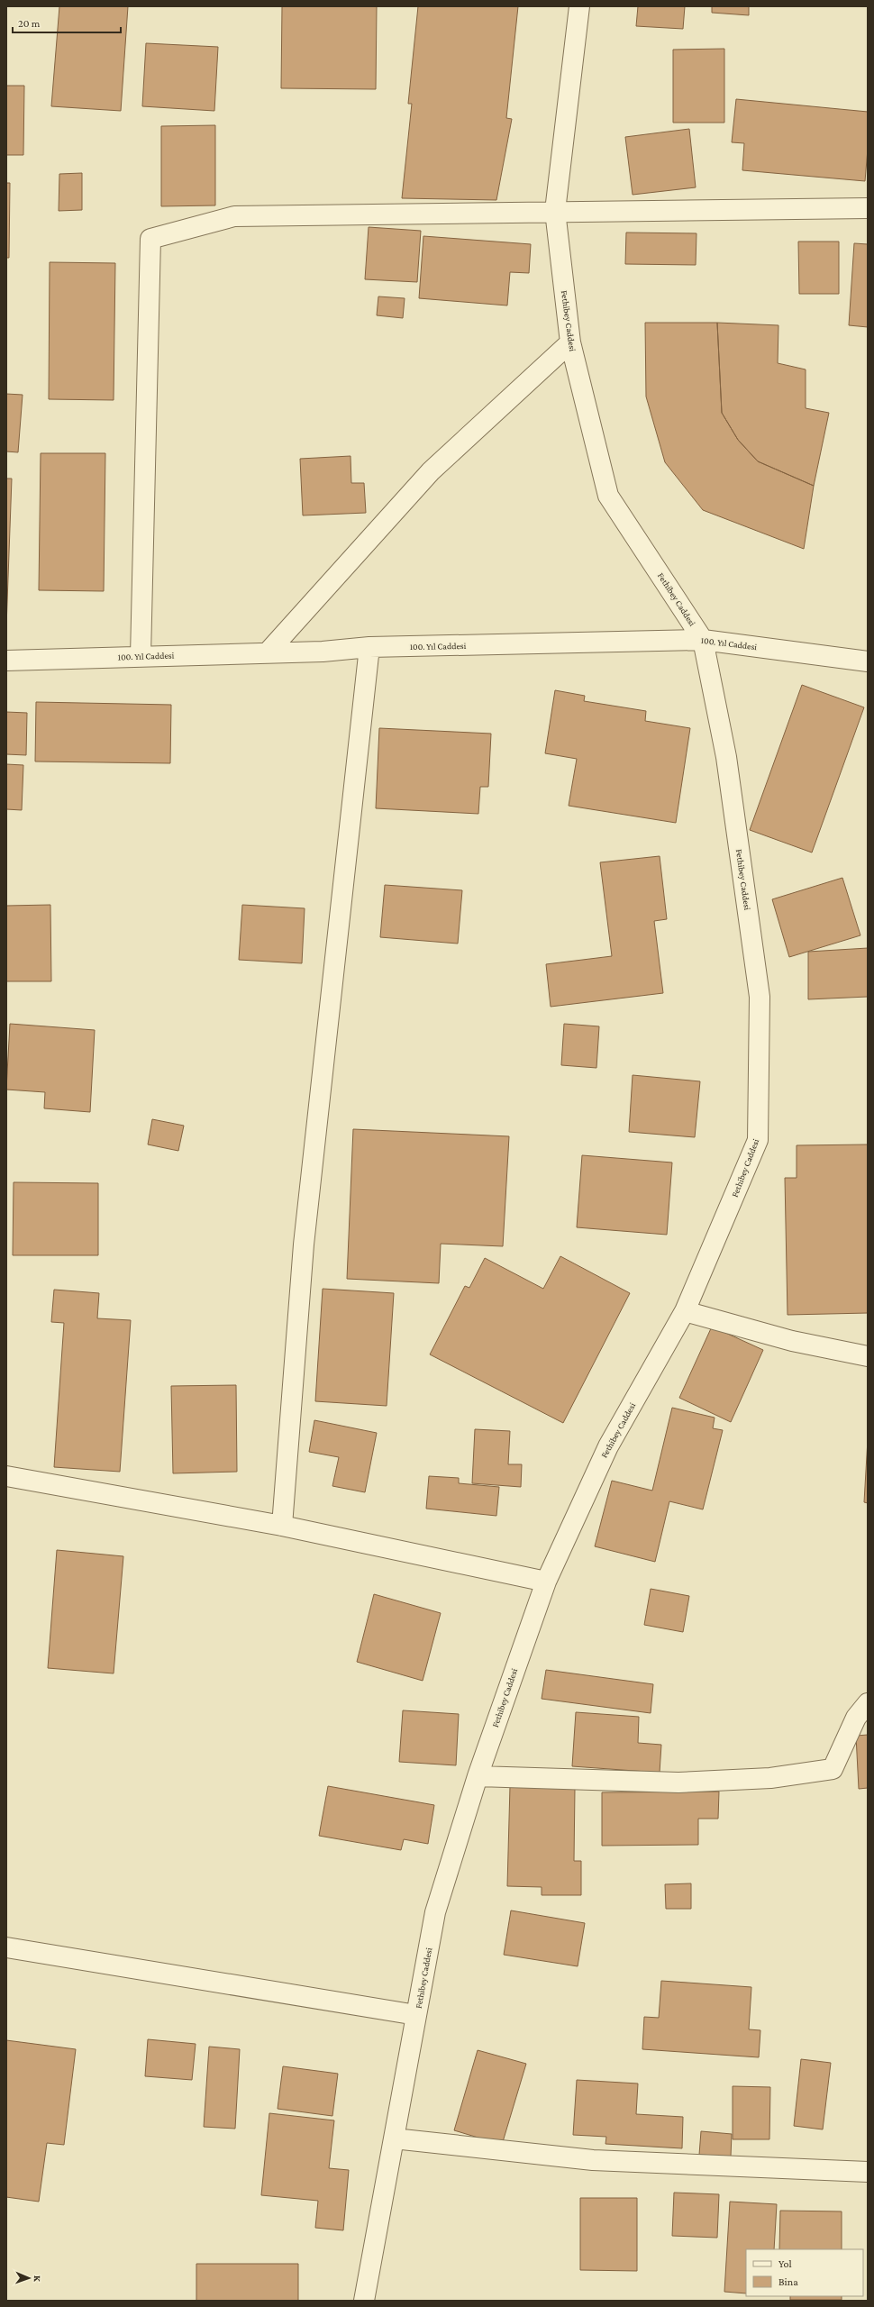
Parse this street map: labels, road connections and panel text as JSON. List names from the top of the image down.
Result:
{
  "streets": {
    "street": ["Fethibey Caddesi", "100. Yıl Caddesi"]
  },
  "crossings": [
    ["Fethibey Caddesi", "100. Yıl Caddesi"]
  ],
  "legend": ["Yol", "Bina"],
  "scale_bar": "20 m",
  "north": "right"
}
